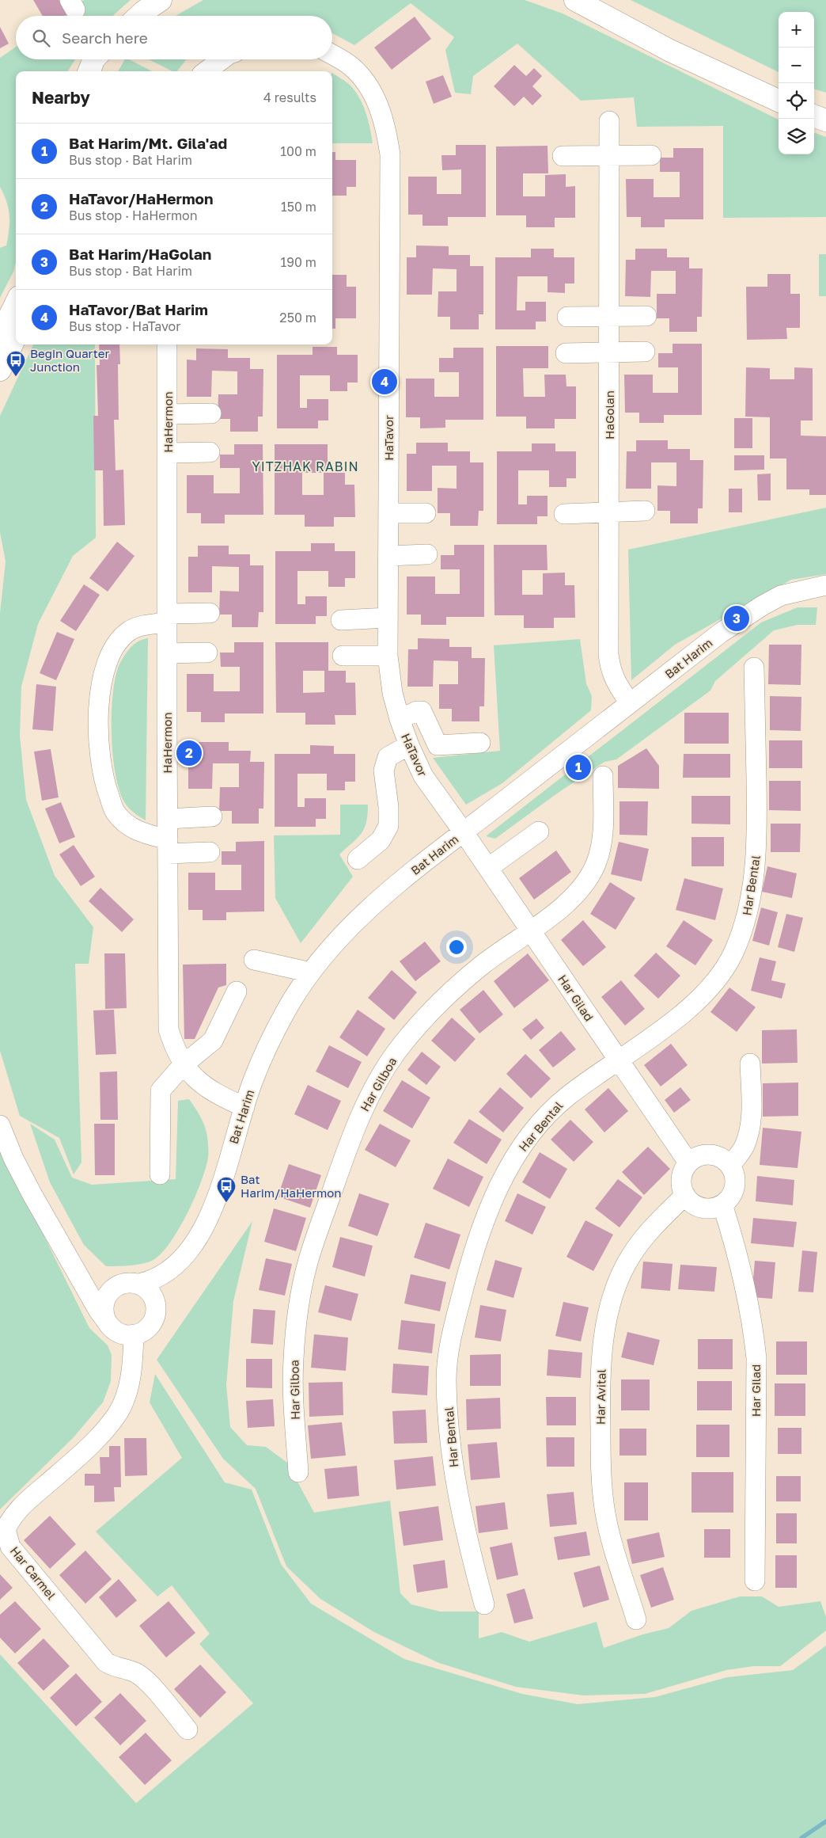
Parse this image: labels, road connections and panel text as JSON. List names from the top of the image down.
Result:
{
  "streets": {
    "street": [
      "HaGolan",
      "HaHermon",
      "HaTavor",
      "Bat Harim",
      "Har Bental",
      "Har Gilad",
      "Har Gilboa",
      "Har Avital",
      "Har Carmel"
    ]
  },
  "crossings": [
    ["HaGolan", "Bat Harim"],
    ["HaHermon", "Bat Harim"],
    ["HaTavor", "Bat Harim"],
    ["HaTavor", "Har Gilad"],
    ["Bat Harim", "Har Gilad"],
    ["Bat Harim", "Har Carmel"],
    ["Har Bental", "Har Gilad"],
    ["Har Gilad", "Har Gilboa"],
    ["Har Gilad", "Har Avital"]
  ],
  "districts": ["YITZHAK RABIN"],
  "places": {
    "bus stop": ["Begin Quarter Junction", "Bat Harim/HaHermon"]
  },
  "page": {
    "map_buttons": ["+", "−"],
    "search": "Search here",
    "heading": ["Nearby", "4 results"],
    "list": [
      {
        "mark": "1",
        "name": "Bat Harim/Mt. Gila'ad",
        "note": "Bus stop · Bat Harim",
        "value": "100 m"
      },
      {
        "mark": "2",
        "name": "HaTavor/HaHermon",
        "note": "Bus stop · HaHermon",
        "value": "150 m"
      },
      {
        "mark": "3",
        "name": "Bat Harim/HaGolan",
        "note": "Bus stop · Bat Harim",
        "value": "190 m"
      },
      {
        "mark": "4",
        "name": "HaTavor/Bat Harim",
        "note": "Bus stop · HaTavor",
        "value": "250 m"
      }
    ],
    "pins": [
      "4",
      "3",
      "2",
      "1"
    ]
  }
}
